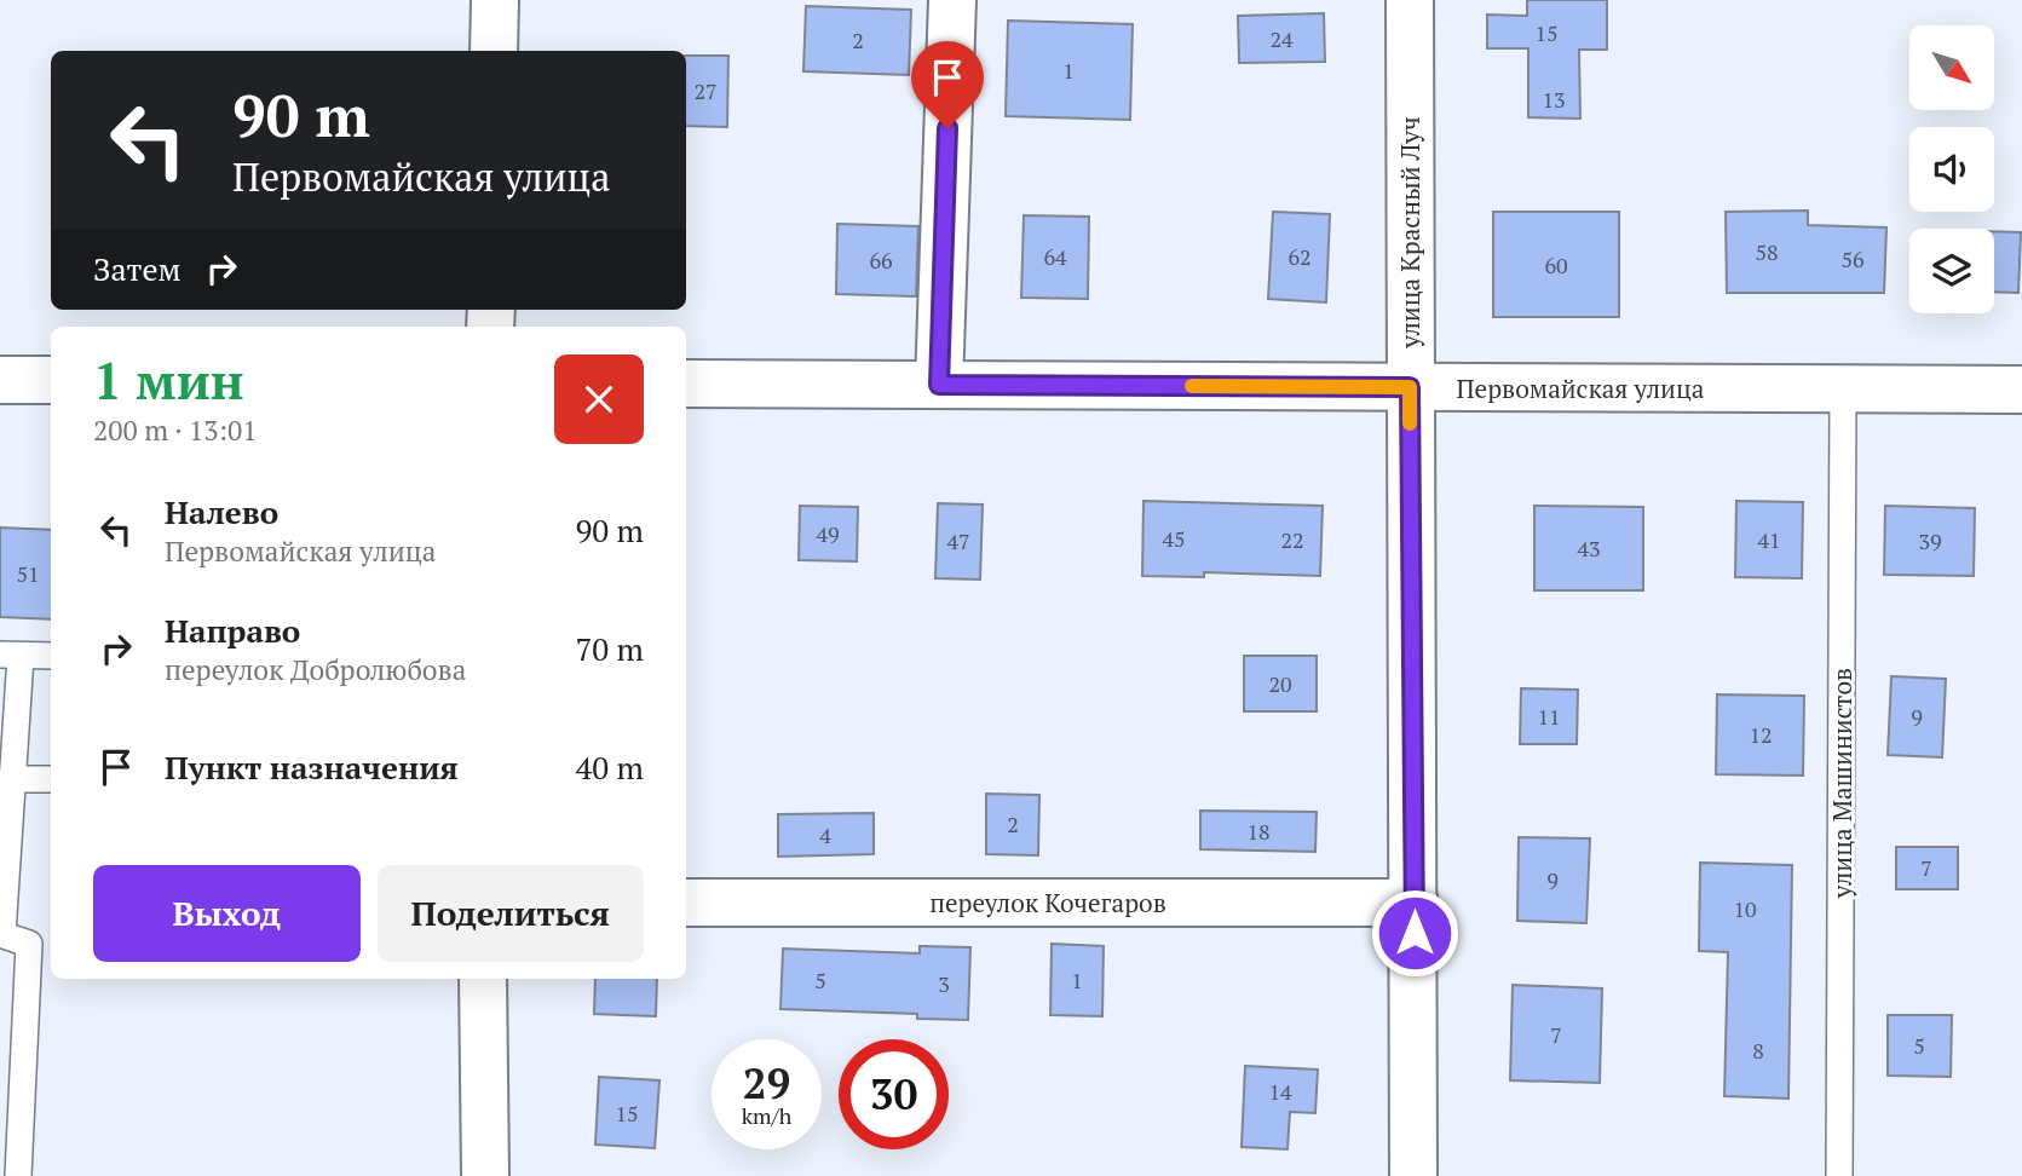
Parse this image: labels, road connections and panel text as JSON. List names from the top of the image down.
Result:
{
  "streets": {
    "street": ["улица Красный Луч", "Первомайская улица", "переулок Кочегаров"],
    "lane": ["улица Машинистов"]
  },
  "crossings": [
    ["улица Красный Луч", "Первомайская улица"],
    ["улица Красный Луч", "переулок Кочегаров"],
    ["Первомайская улица", "улица Машинистов"]
  ],
  "house_numbers": [
    "15",
    "24",
    "2",
    "1",
    "27",
    "13",
    "58",
    "64",
    "62",
    "56",
    "66",
    "60",
    "49",
    "45",
    "22",
    "41",
    "47",
    "39",
    "43",
    "51",
    "20",
    "11",
    "9",
    "12",
    "2",
    "18",
    "4",
    "7",
    "9",
    "10",
    "5",
    "1",
    "3",
    "7",
    "5",
    "8",
    "14",
    "15"
  ],
  "north": "bottom right",
  "page": {
    "turn": ["90 m", "Первомайская улица"],
    "then": "Затем",
    "heading": ["1 мин", "200 m · 13:01"],
    "list": [
      {
        "name": "Налево",
        "note": "Первомайская улица",
        "value": "90 m"
      },
      {
        "name": "Направо",
        "note": "переулок Добролюбова",
        "value": "70 m"
      },
      {
        "name": "Пункт назначения",
        "value": "40 m"
      }
    ],
    "buttons": ["Выход", "Поделиться"],
    "speed": "29 km/h",
    "limit": "30"
  }
}
